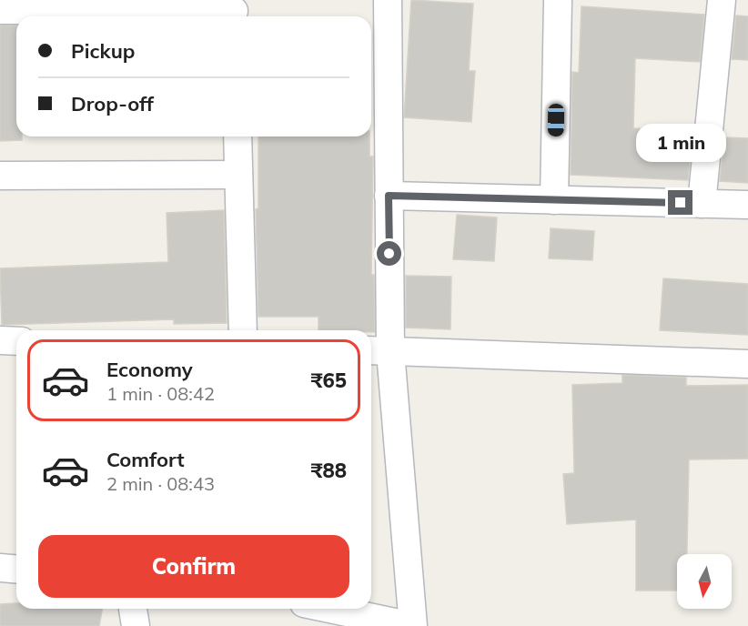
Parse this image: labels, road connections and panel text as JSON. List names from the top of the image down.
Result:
{
  "north": "bottom",
  "page": {
    "banner": ["Pickup", "Drop-off"],
    "bubble": "1 min",
    "list": [
      {
        "name": "Economy",
        "note": "1 min · 08:42",
        "value": "₹65"
      },
      {
        "name": "Comfort",
        "note": "2 min · 08:43",
        "value": "₹88"
      }
    ],
    "buttons": "Confirm"
  }
}
